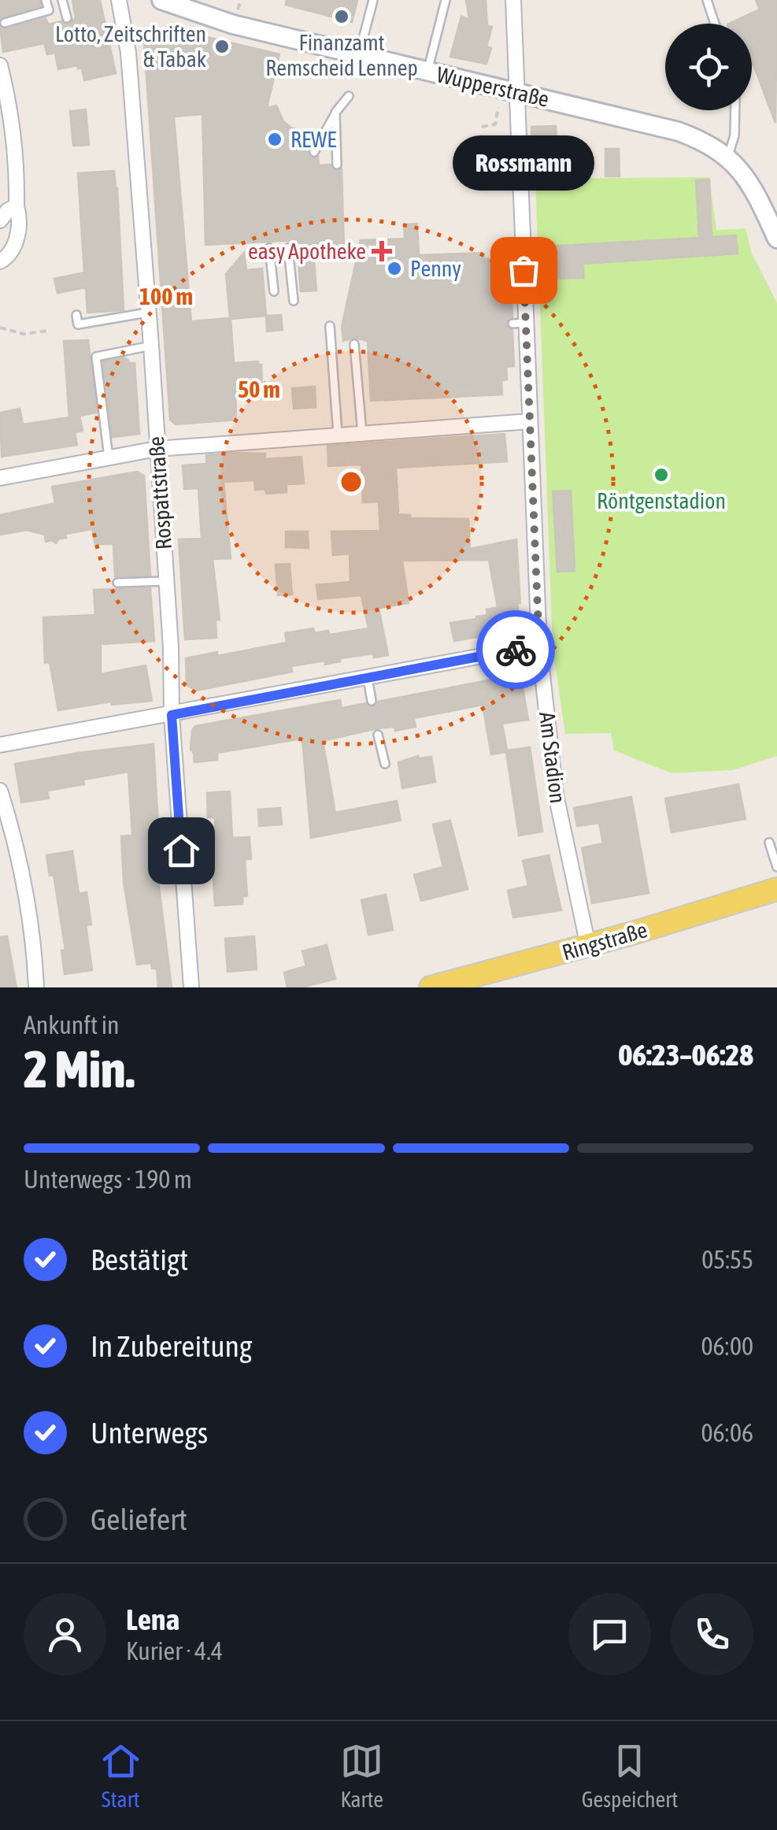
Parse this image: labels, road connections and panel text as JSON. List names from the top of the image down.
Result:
{
  "streets": {
    "main road": ["Ringstraße"],
    "street": ["Wupperstraße", "Rospattstraße", "Am Stadion"]
  },
  "crossings": [
    ["Wupperstraße", "Am Stadion"],
    ["Am Stadion", "Ringstraße"]
  ],
  "places": {
    "other": [
      "Finanzamt Remscheid Lennep",
      "Lotto, Zeitschriften & Tabak",
      "REWE",
      "Penny",
      "Rossmann",
      "Röntgenstadion"
    ],
    "health": ["easy Apotheke"]
  },
  "page": {
    "bubble": "Rossmann",
    "heading": ["2 Min.", "Ankunft in", "06:23–06:28"],
    "panel": ["Lena", "Kurier · 4.4"],
    "bar": "Unterwegs · 190 m",
    "list": [
      ["Bestätigt", "05:55"],
      ["In Zubereitung", "06:00"],
      ["Unterwegs", "06:06"],
      "Geliefert"
    ],
    "tabs": ["Start", "Karte", "Gespeichert"]
  },
  "rings": ["100 m", "50 m"]
}
